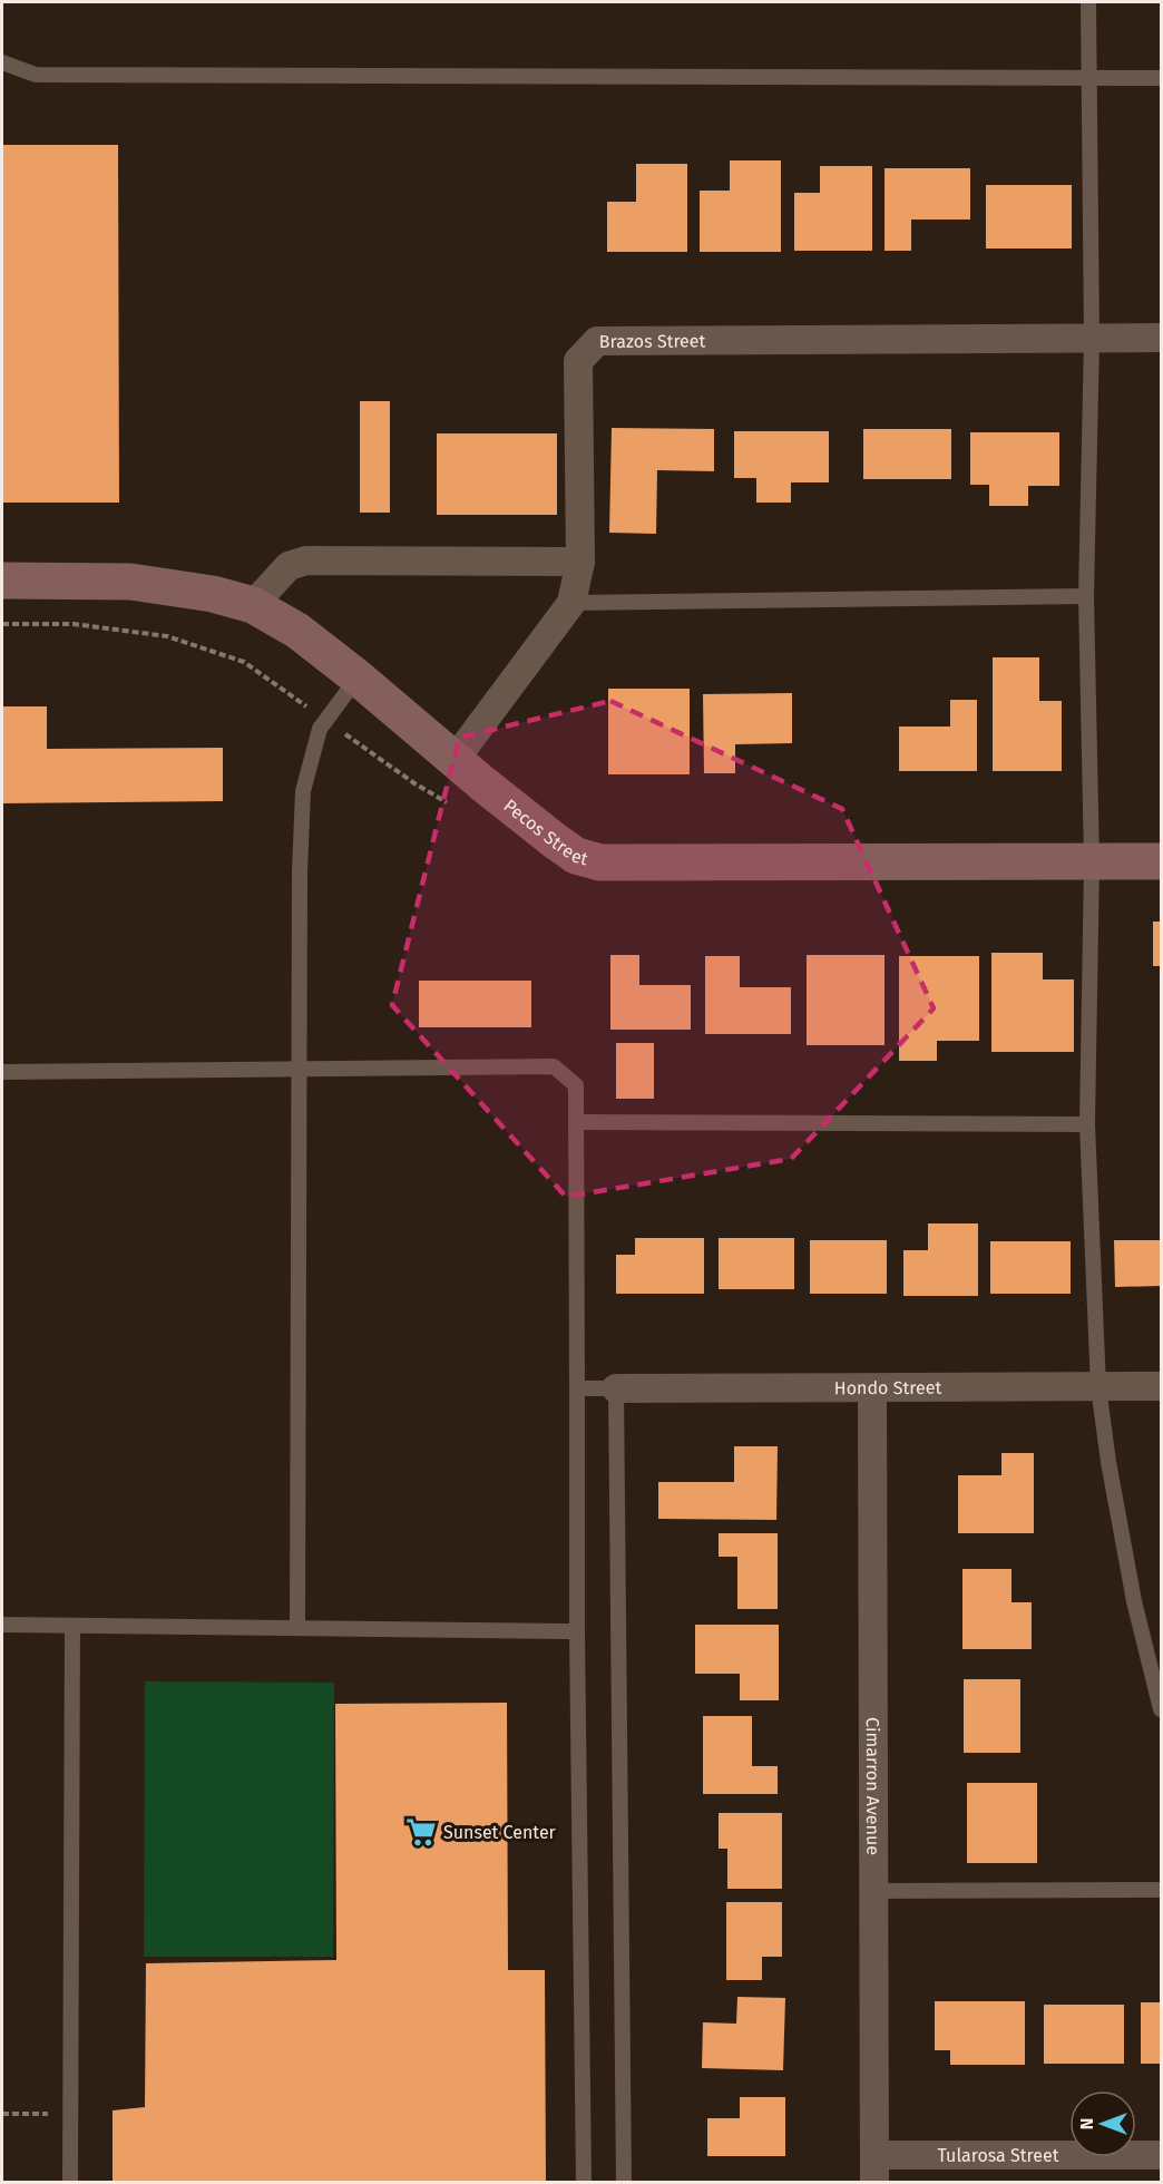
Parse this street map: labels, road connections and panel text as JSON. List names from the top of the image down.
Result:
{
  "streets": {
    "street": [
      "Brazos Street",
      "Pecos Street",
      "Hondo Street",
      "Cimarron Avenue",
      "Tularosa Street"
    ]
  },
  "crossings": [
    ["Hondo Street", "Cimarron Avenue"],
    ["Cimarron Avenue", "Tularosa Street"]
  ],
  "places": {
    "supermarket": ["Sunset Center"]
  },
  "north": "left"
}
